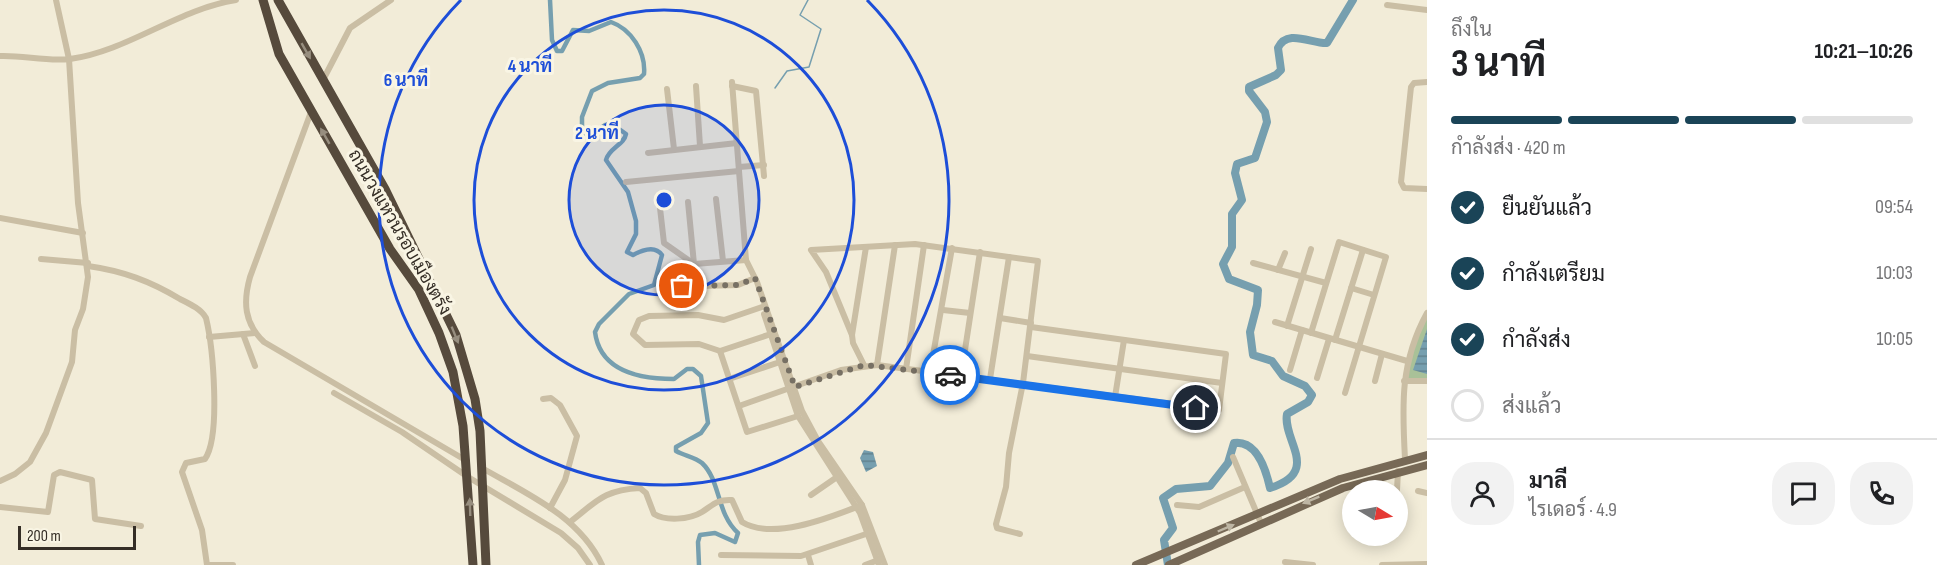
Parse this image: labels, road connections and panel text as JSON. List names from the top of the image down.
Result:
{
  "streets": {
    "highway": ["ถนนวงแหวนรอบเมืองตรัง"]
  },
  "scale_bar": "200 m",
  "north": "right",
  "page": {
    "heading": ["3 นาที", "ถึงใน", "10:21–10:26"],
    "panel": ["มาลี", "ไรเดอร์ · 4.9"],
    "bar": "กำลังส่ง · 420 m",
    "list": [
      ["ยืนยันแล้ว", "09:54"],
      ["กำลังเตรียม", "10:03"],
      ["กำลังส่ง", "10:05"],
      "ส่งแล้ว"
    ],
    "scale": "200 m"
  },
  "rings": ["4 นาที", "6 นาที", "2 นาที"]
}
